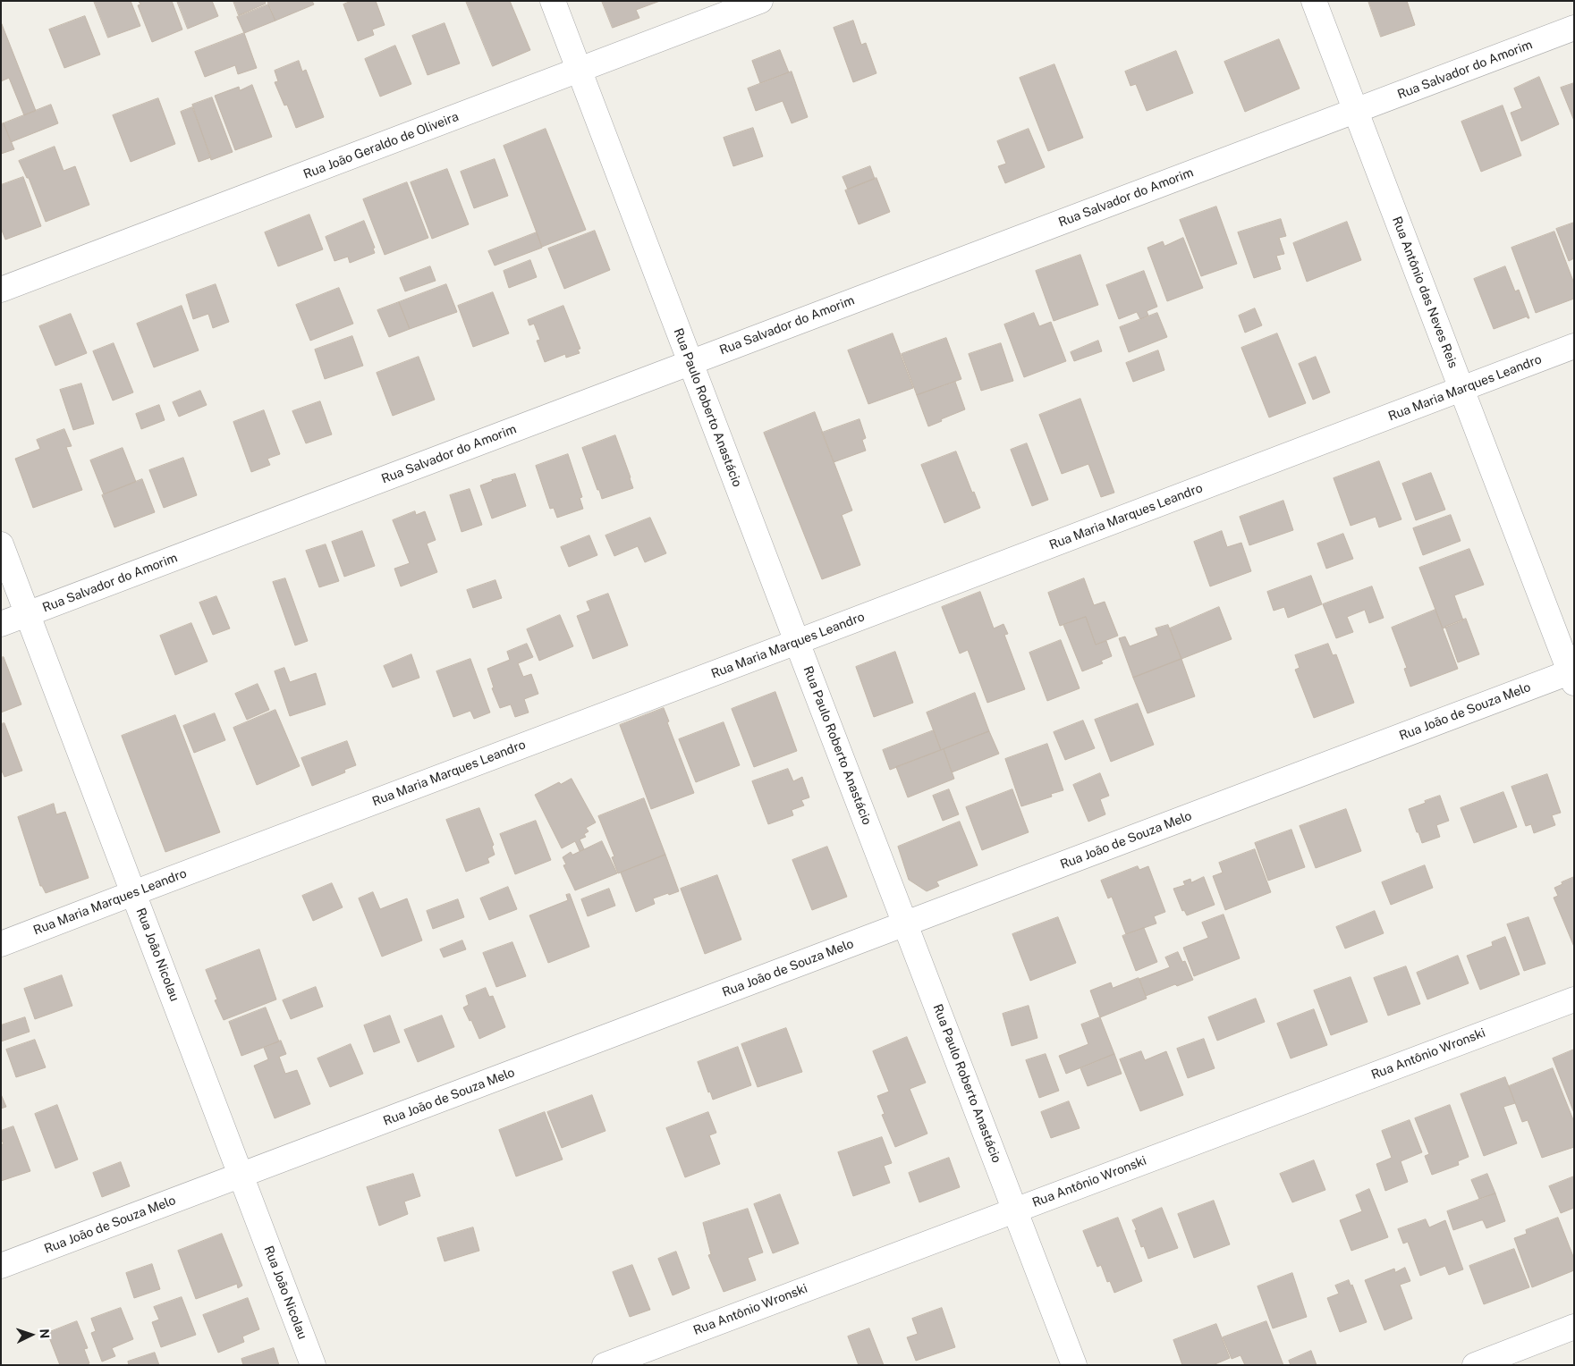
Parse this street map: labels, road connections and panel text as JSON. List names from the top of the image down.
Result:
{
  "streets": {
    "street": [
      "Rua Salvador do Amorim",
      "Rua João Geraldo de Oliveira",
      "Rua Antônio das Neves Reis",
      "Rua Maria Marques Leandro",
      "Rua Paulo Roberto Anastácio",
      "Rua João de Souza Melo",
      "Rua João Nicolau",
      "Rua Antônio Wronski"
    ]
  },
  "crossings": [
    ["Rua Salvador do Amorim", "Rua Antônio das Neves Reis"],
    ["Rua Salvador do Amorim", "Rua Paulo Roberto Anastácio"],
    ["Rua Salvador do Amorim", "Rua João Nicolau"],
    ["Rua João Geraldo de Oliveira", "Rua Paulo Roberto Anastácio"],
    ["Rua Antônio das Neves Reis", "Rua Maria Marques Leandro"],
    ["Rua Antônio das Neves Reis", "Rua João de Souza Melo"],
    ["Rua Maria Marques Leandro", "Rua Paulo Roberto Anastácio"],
    ["Rua Maria Marques Leandro", "Rua João Nicolau"],
    ["Rua Paulo Roberto Anastácio", "Rua João de Souza Melo"],
    ["Rua Paulo Roberto Anastácio", "Rua Antônio Wronski"],
    ["Rua João de Souza Melo", "Rua João Nicolau"]
  ],
  "north": "right"
}
